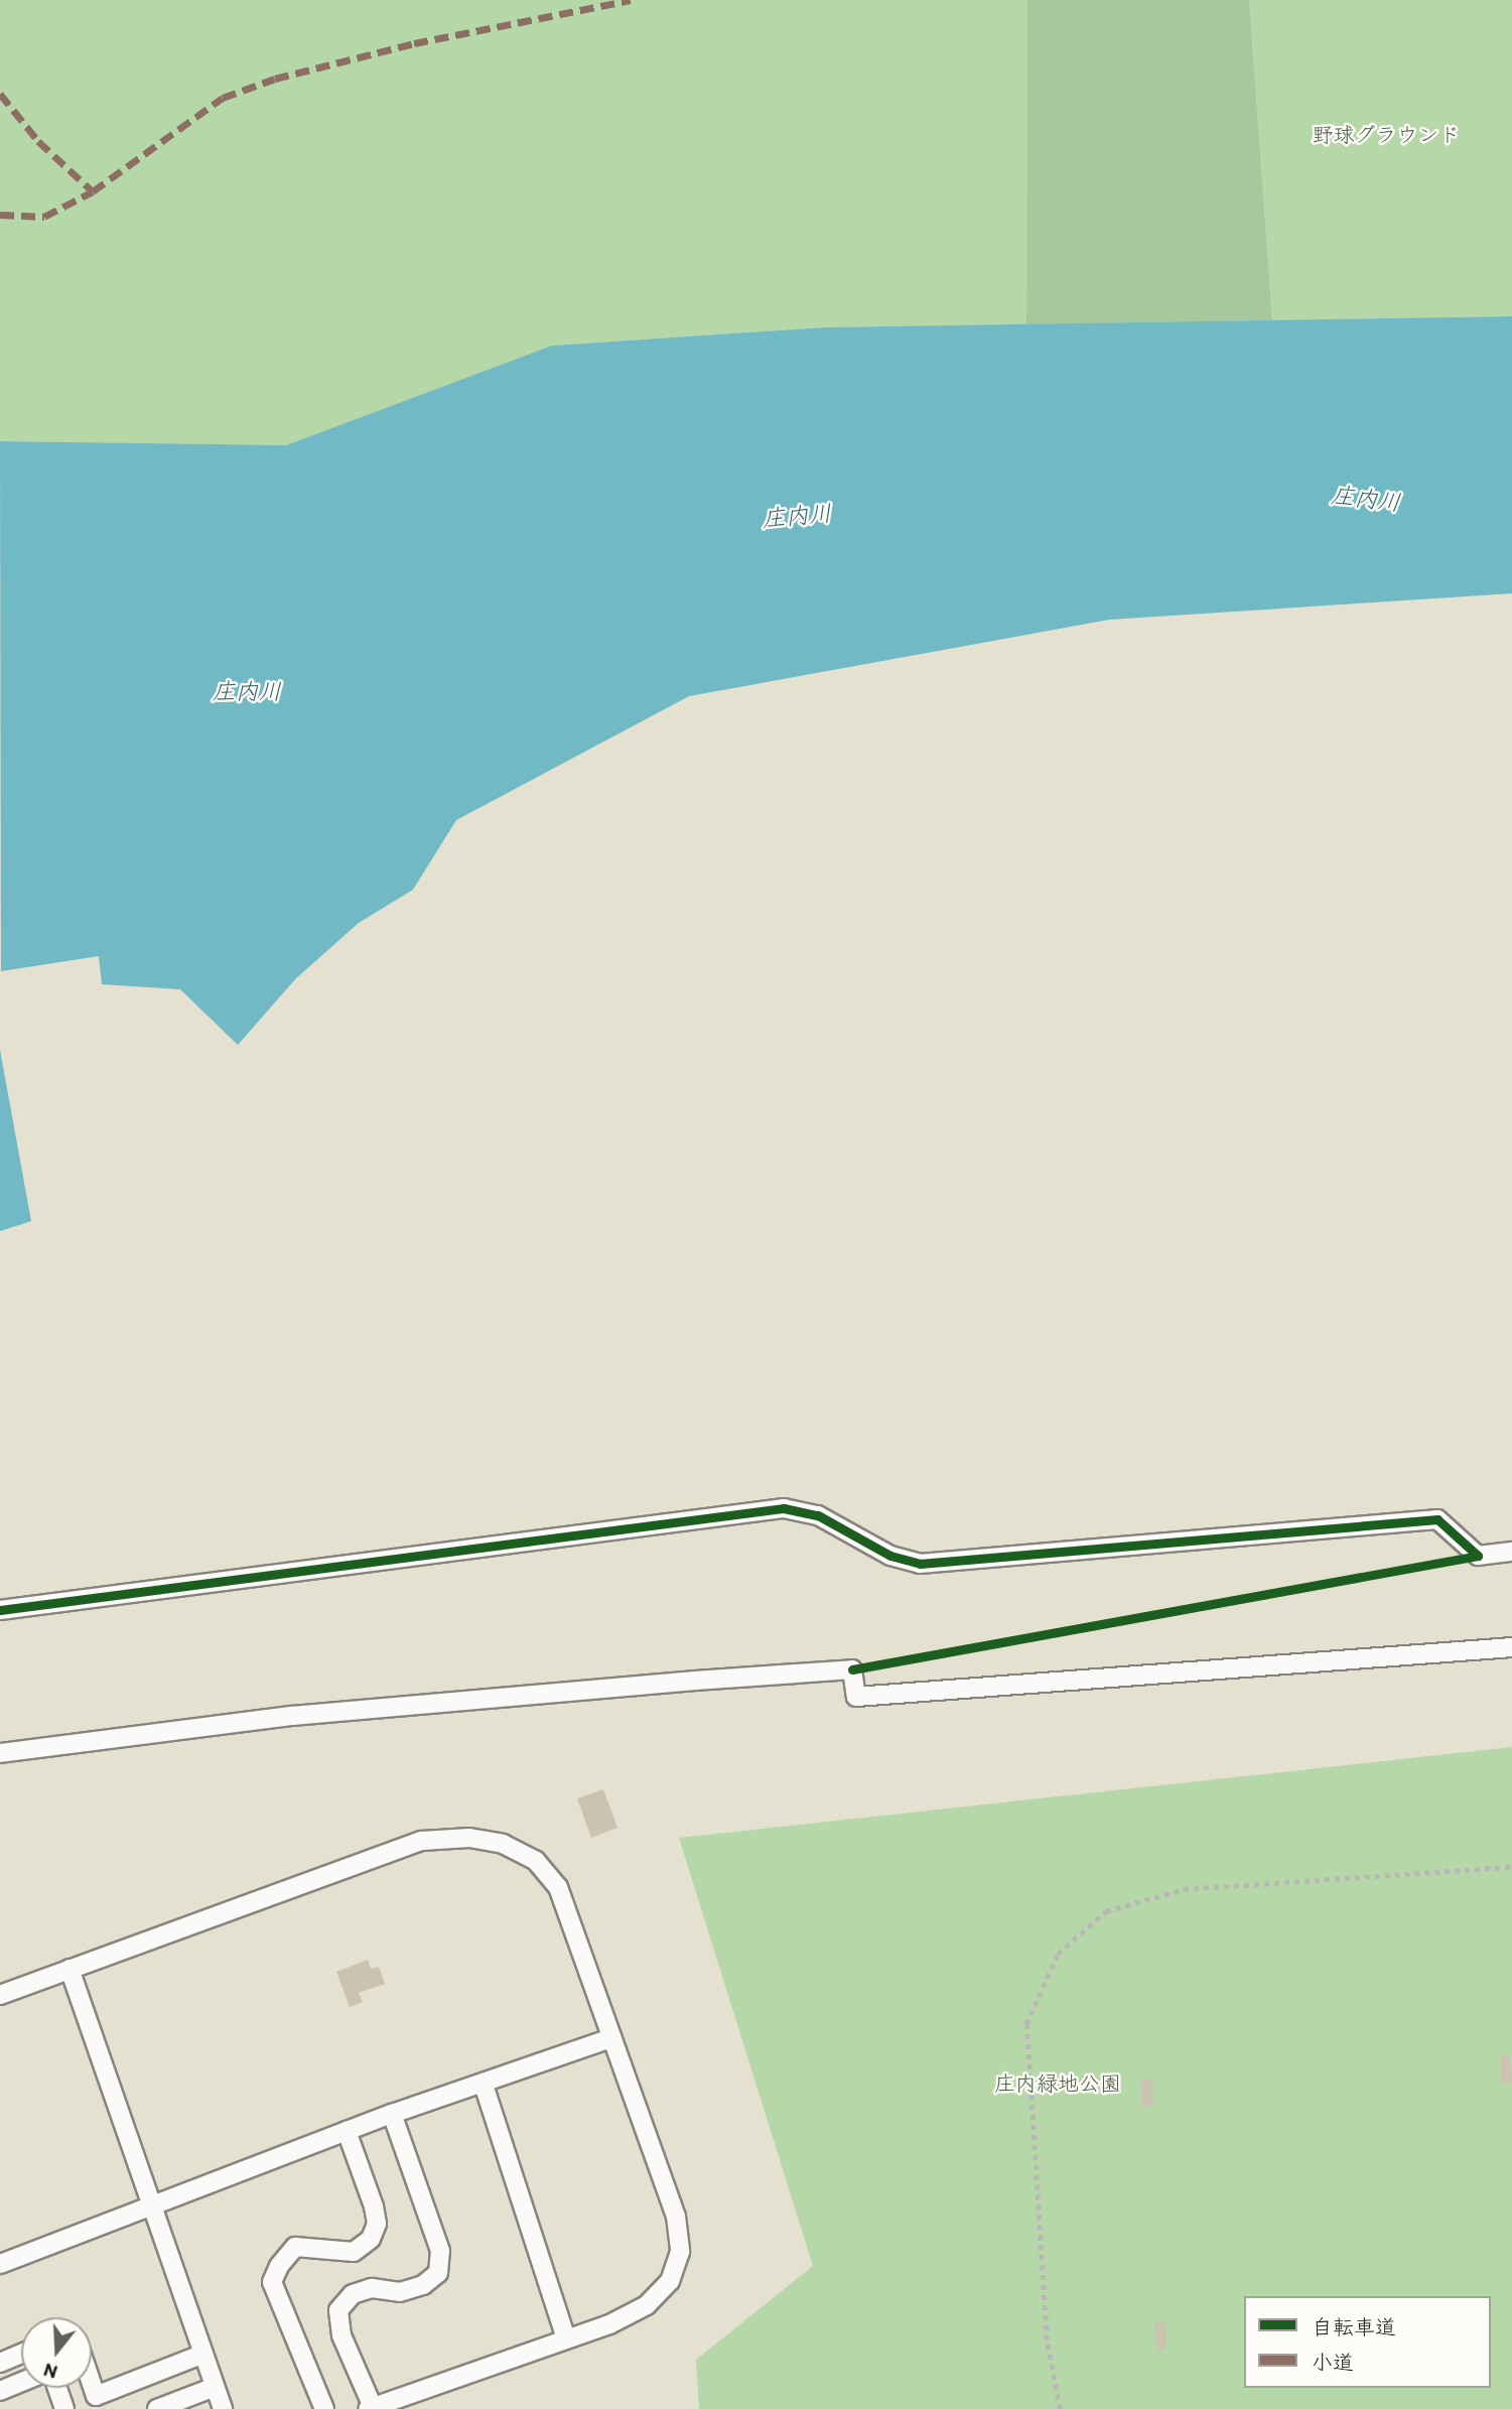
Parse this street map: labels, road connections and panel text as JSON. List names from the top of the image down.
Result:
{
  "water": ["庄内川"],
  "parks": ["野球グラウンド", "庄内緑地公園"],
  "legend": ["自転車道", "小道"],
  "north": "bottom"
}
